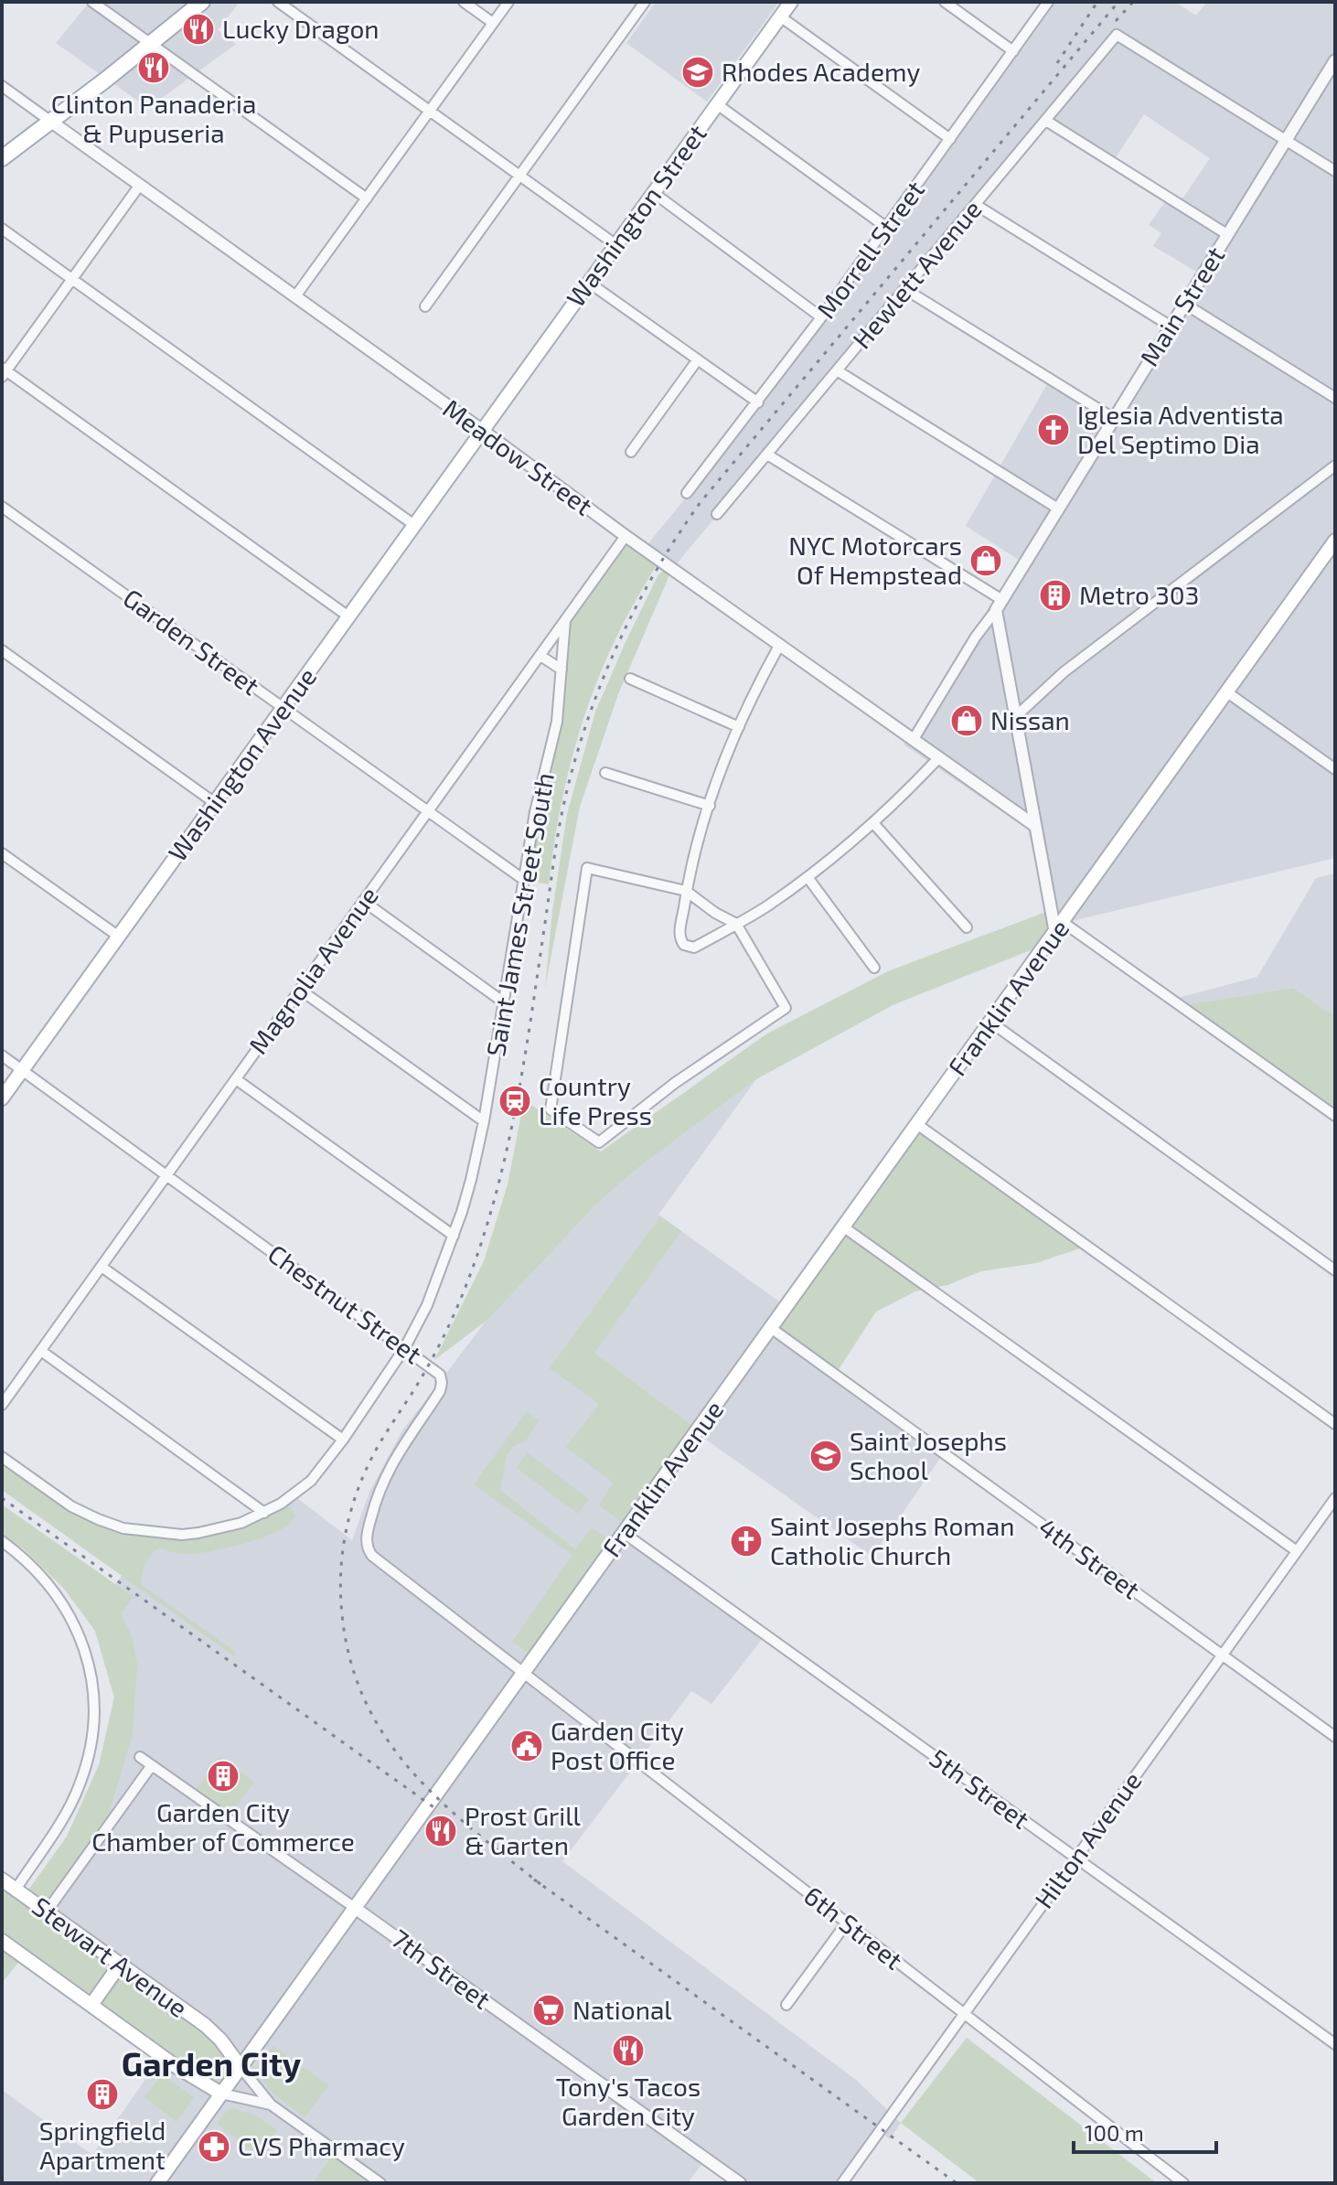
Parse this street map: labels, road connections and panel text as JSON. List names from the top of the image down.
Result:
{
  "streets": {
    "main road": [
      "Washington Street",
      "Washington Avenue",
      "Franklin Avenue",
      "Stewart Avenue"
    ],
    "street": [
      "Morrell Street",
      "Hewlett Avenue",
      "Main Street",
      "Meadow Street",
      "Garden Street",
      "Saint James Street South",
      "Magnolia Avenue",
      "Chestnut Street",
      "4th Street",
      "5th Street",
      "Hilton Avenue",
      "6th Street",
      "7th Street"
    ]
  },
  "crossings": [
    ["Washington Street", "Meadow Street"],
    ["Washington Street", "Washington Avenue"],
    ["Hewlett Avenue", "Main Street"],
    ["Meadow Street", "Washington Avenue"],
    ["Meadow Street", "Magnolia Avenue"],
    ["Garden Street", "Washington Avenue"],
    ["Garden Street", "Saint James Street South"],
    ["Garden Street", "Magnolia Avenue"],
    ["Washington Avenue", "Chestnut Street"],
    ["Saint James Street South", "Magnolia Avenue"],
    ["Saint James Street South", "Chestnut Street"],
    ["Magnolia Avenue", "Chestnut Street"],
    ["Franklin Avenue", "Chestnut Street"],
    ["Franklin Avenue", "4th Street"],
    ["Franklin Avenue", "5th Street"],
    ["Franklin Avenue", "6th Street"],
    ["Franklin Avenue", "Stewart Avenue"],
    ["Franklin Avenue", "7th Street"],
    ["Chestnut Street", "6th Street"],
    ["4th Street", "Hilton Avenue"],
    ["5th Street", "Hilton Avenue"],
    ["Hilton Avenue", "6th Street"]
  ],
  "districts": ["Garden City"],
  "places": {
    "restaurant": [
      "Lucky Dragon",
      "Clinton Panaderia & Pupuseria",
      "Prost Grill & Garten",
      "Tony's Tacos Garden City"
    ],
    "school or university": ["Rhodes Academy", "Saint Josephs School"],
    "church": ["Iglesia Adventista Del Septimo Dia", "Saint Josephs Roman Catholic Church"],
    "shop": ["NYC Motorcars Of Hempstead", "Nissan"],
    "building": ["Metro 303", "Garden City Chamber of Commerce", "Springfield Apartment"],
    "station": ["Country Life Press"],
    "public building": ["Garden City Post Office"],
    "supermarket": ["National"],
    "pharmacy": ["CVS Pharmacy"]
  },
  "scale_bar": "100 m"
}
